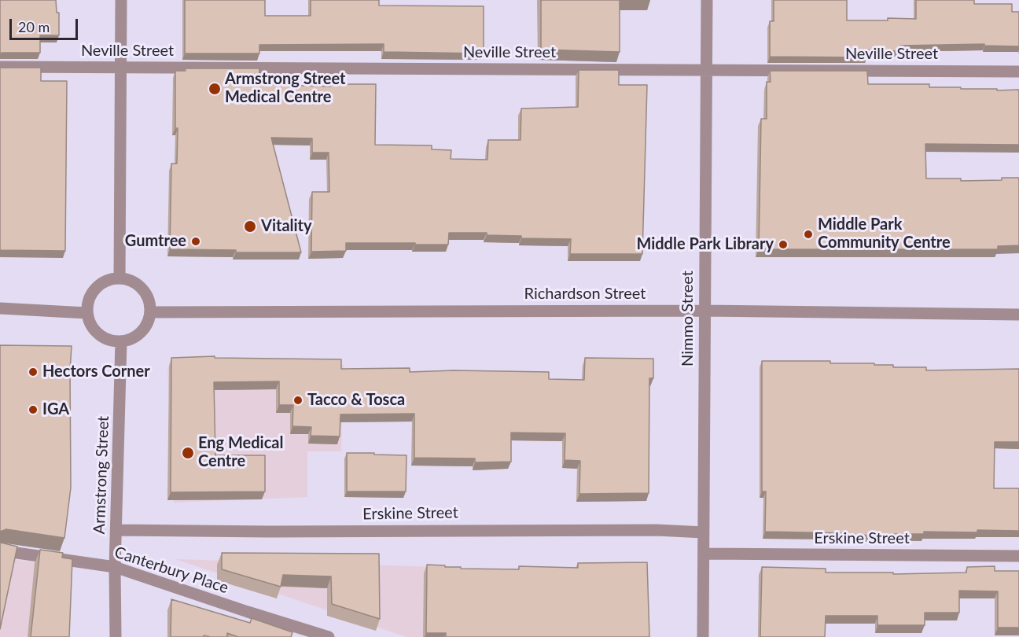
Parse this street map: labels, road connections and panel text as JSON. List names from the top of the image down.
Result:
{
  "streets": {
    "street": [
      "Neville Street",
      "Richardson Street",
      "Nimmo Street",
      "Armstrong Street",
      "Erskine Street",
      "Canterbury Place"
    ]
  },
  "crossings": [
    ["Neville Street", "Nimmo Street"],
    ["Richardson Street", "Nimmo Street"],
    ["Richardson Street", "Armstrong Street"],
    ["Nimmo Street", "Erskine Street"],
    ["Armstrong Street", "Erskine Street"],
    ["Armstrong Street", "Canterbury Place"]
  ],
  "places": [
    "Armstrong Street Medical Centre",
    "Vitality",
    "Middle Park Community Centre",
    "Gumtree",
    "Middle Park Library",
    "Hectors Corner",
    "Tacco & Tosca",
    "IGA",
    "Eng Medical Centre"
  ],
  "scale_bar": "20 m"
}
